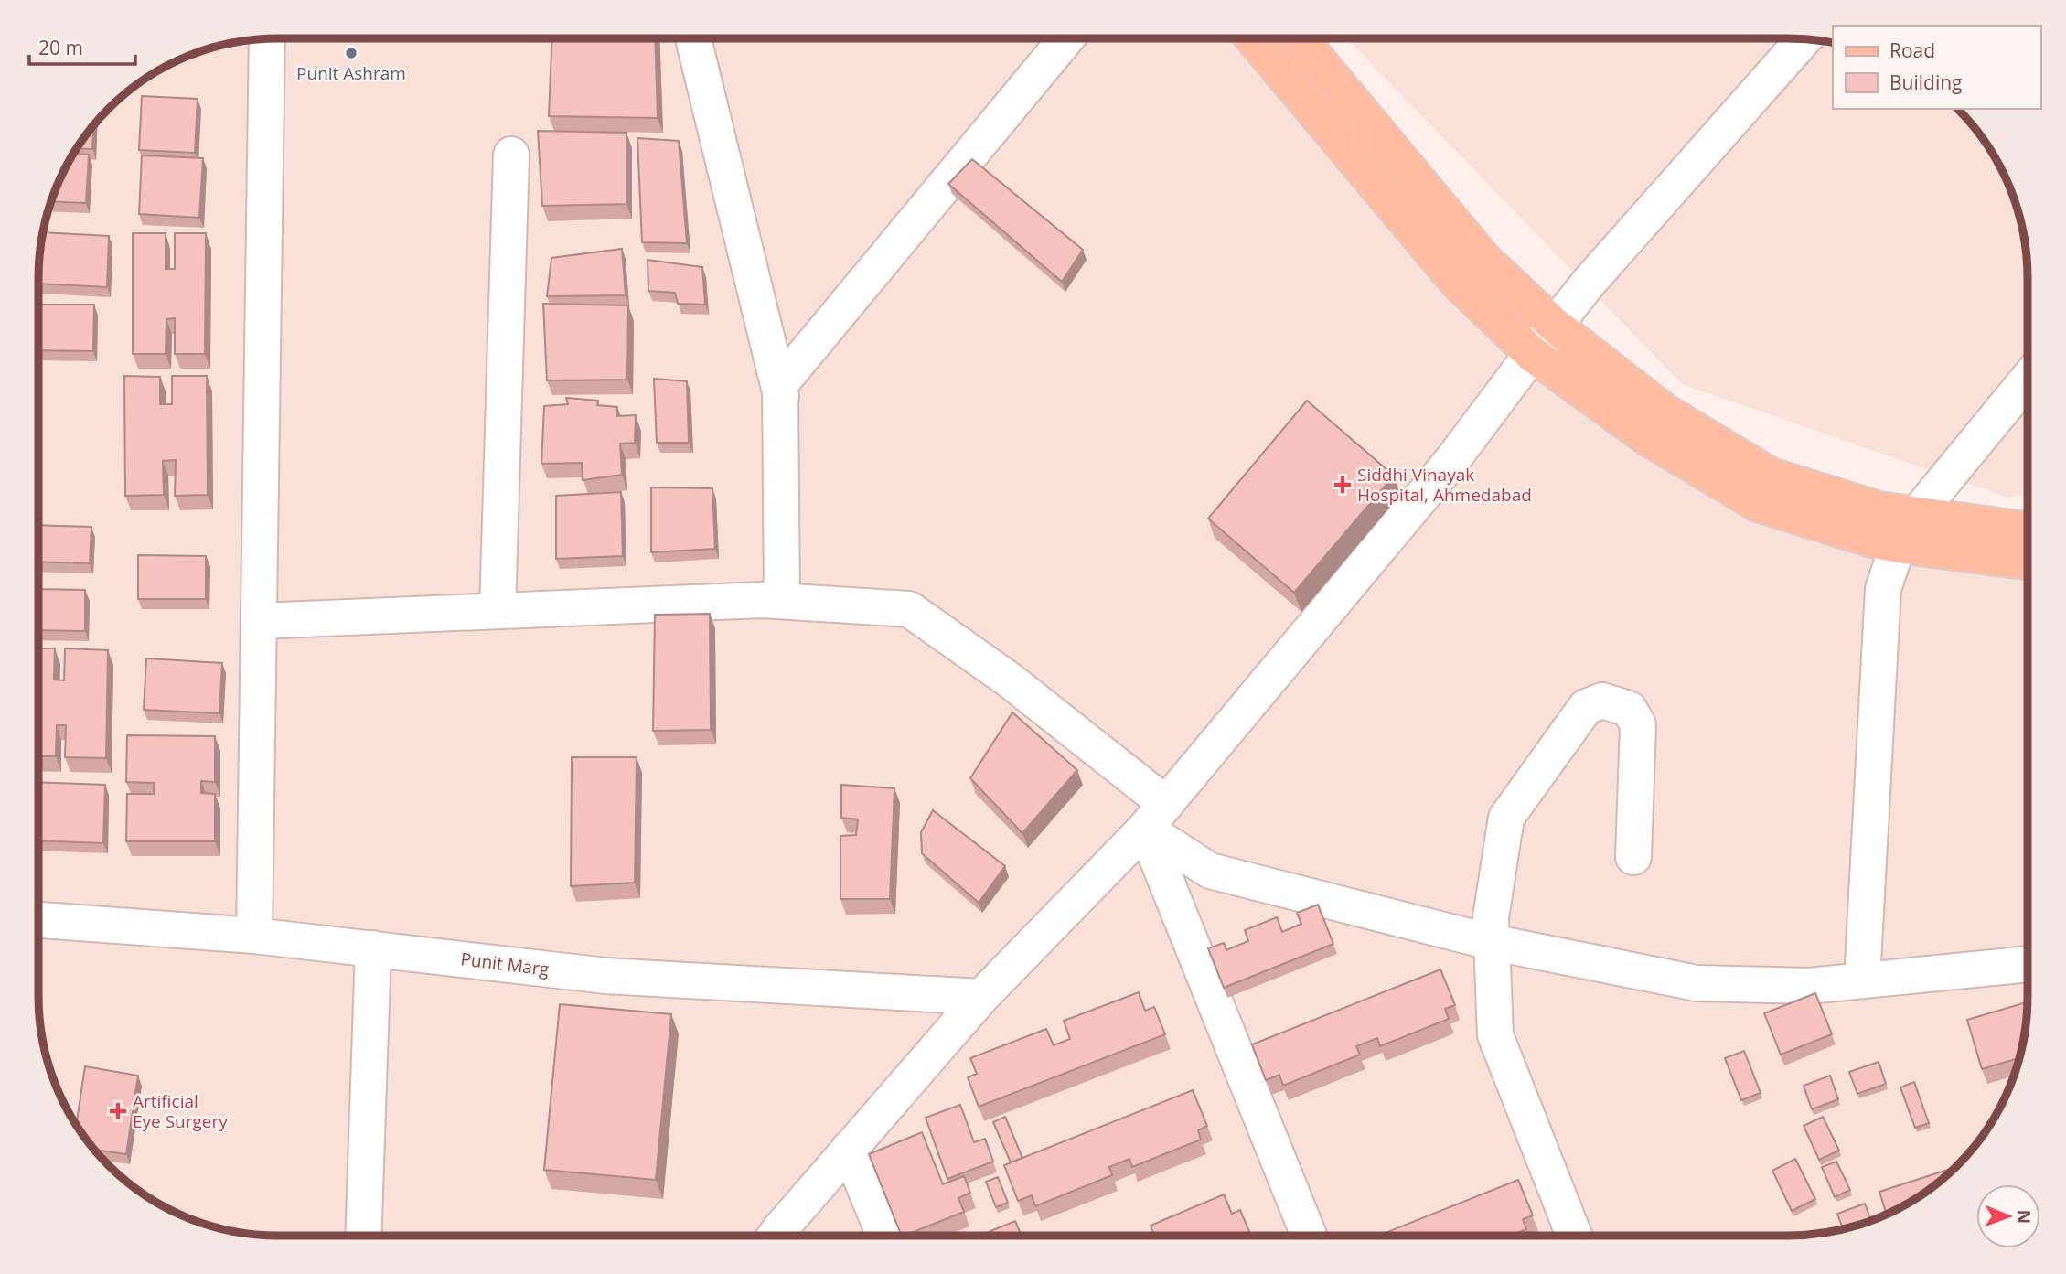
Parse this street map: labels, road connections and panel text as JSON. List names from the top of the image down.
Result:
{
  "streets": {
    "street": ["Punit Marg"]
  },
  "places": {
    "other": ["Punit Ashram"],
    "health": ["Siddhi Vinayak Hospital, Ahmedabad", "Artificial Eye Surgery"]
  },
  "legend": ["Road", "Building"],
  "scale_bar": "20 m",
  "north": "right"
}
